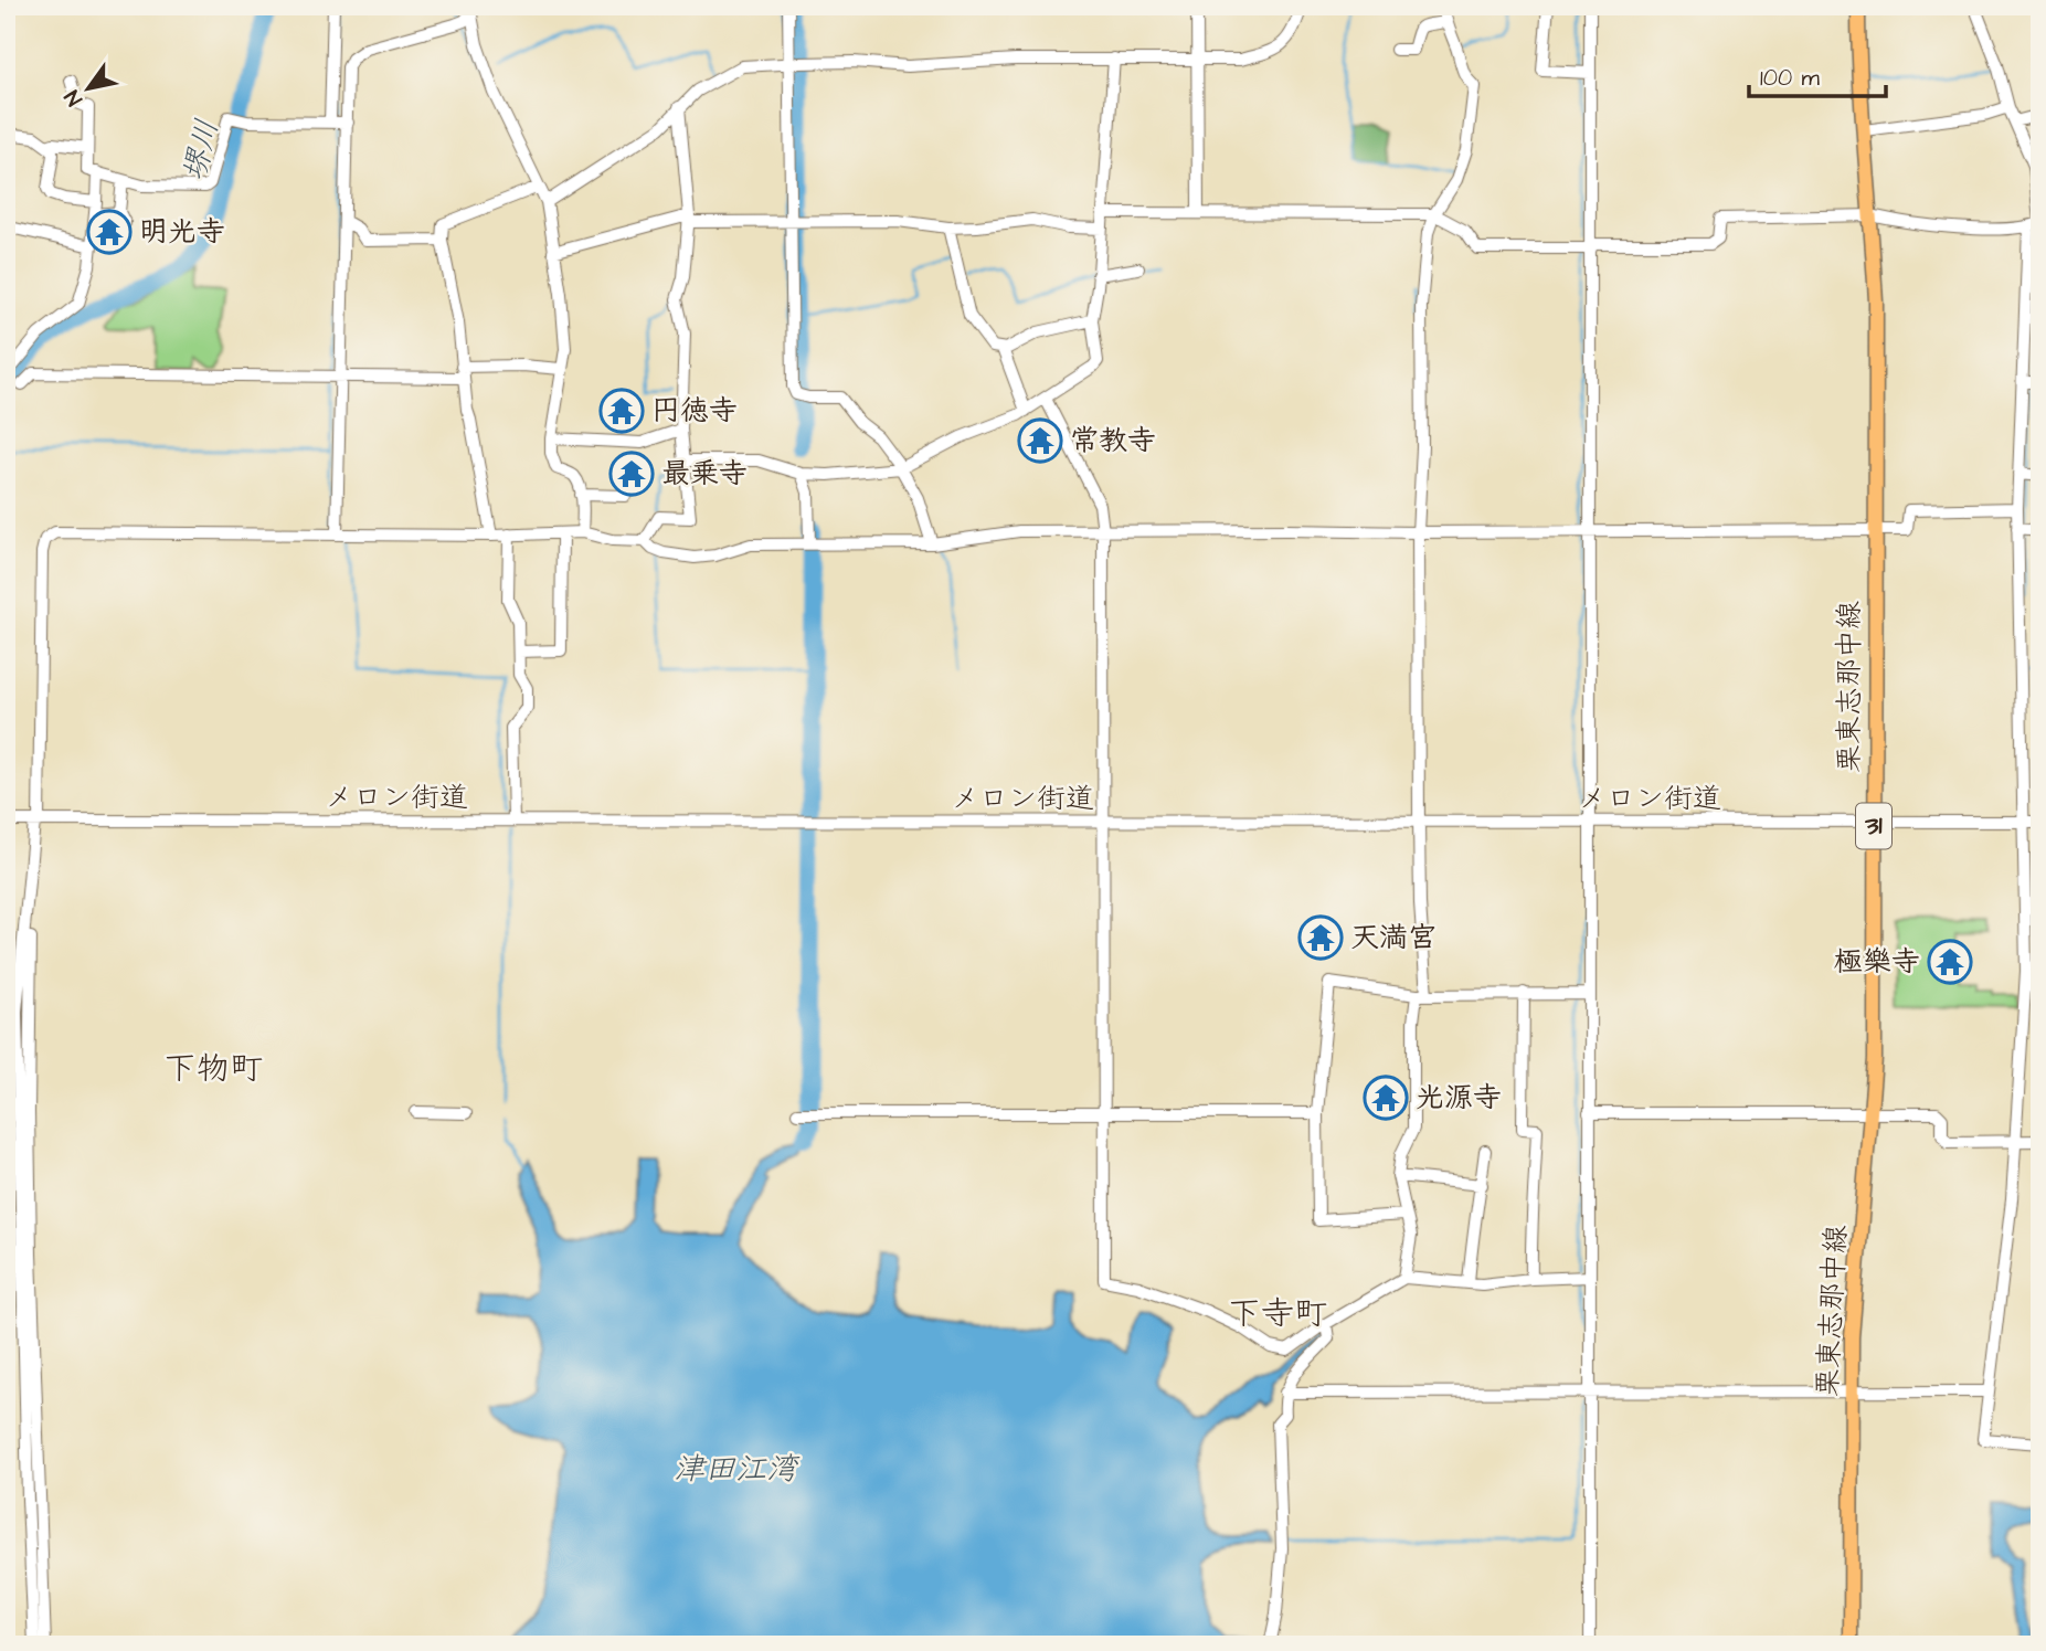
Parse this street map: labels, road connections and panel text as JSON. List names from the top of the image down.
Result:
{
  "streets": {
    "main road": ["栗東志那中線", "31"],
    "street": ["メロン街道"]
  },
  "crossings": [
    ["栗東志那中線", "メロン街道"]
  ],
  "districts": ["下物町", "下寺町"],
  "water": ["堺川", "津田江湾"],
  "places": {
    "temple": [
      "明光寺",
      "円徳寺",
      "常教寺",
      "最乗寺",
      "天満宮",
      "極樂寺",
      "光源寺"
    ]
  },
  "scale_bar": "100 m",
  "north": "bottom left"
}
